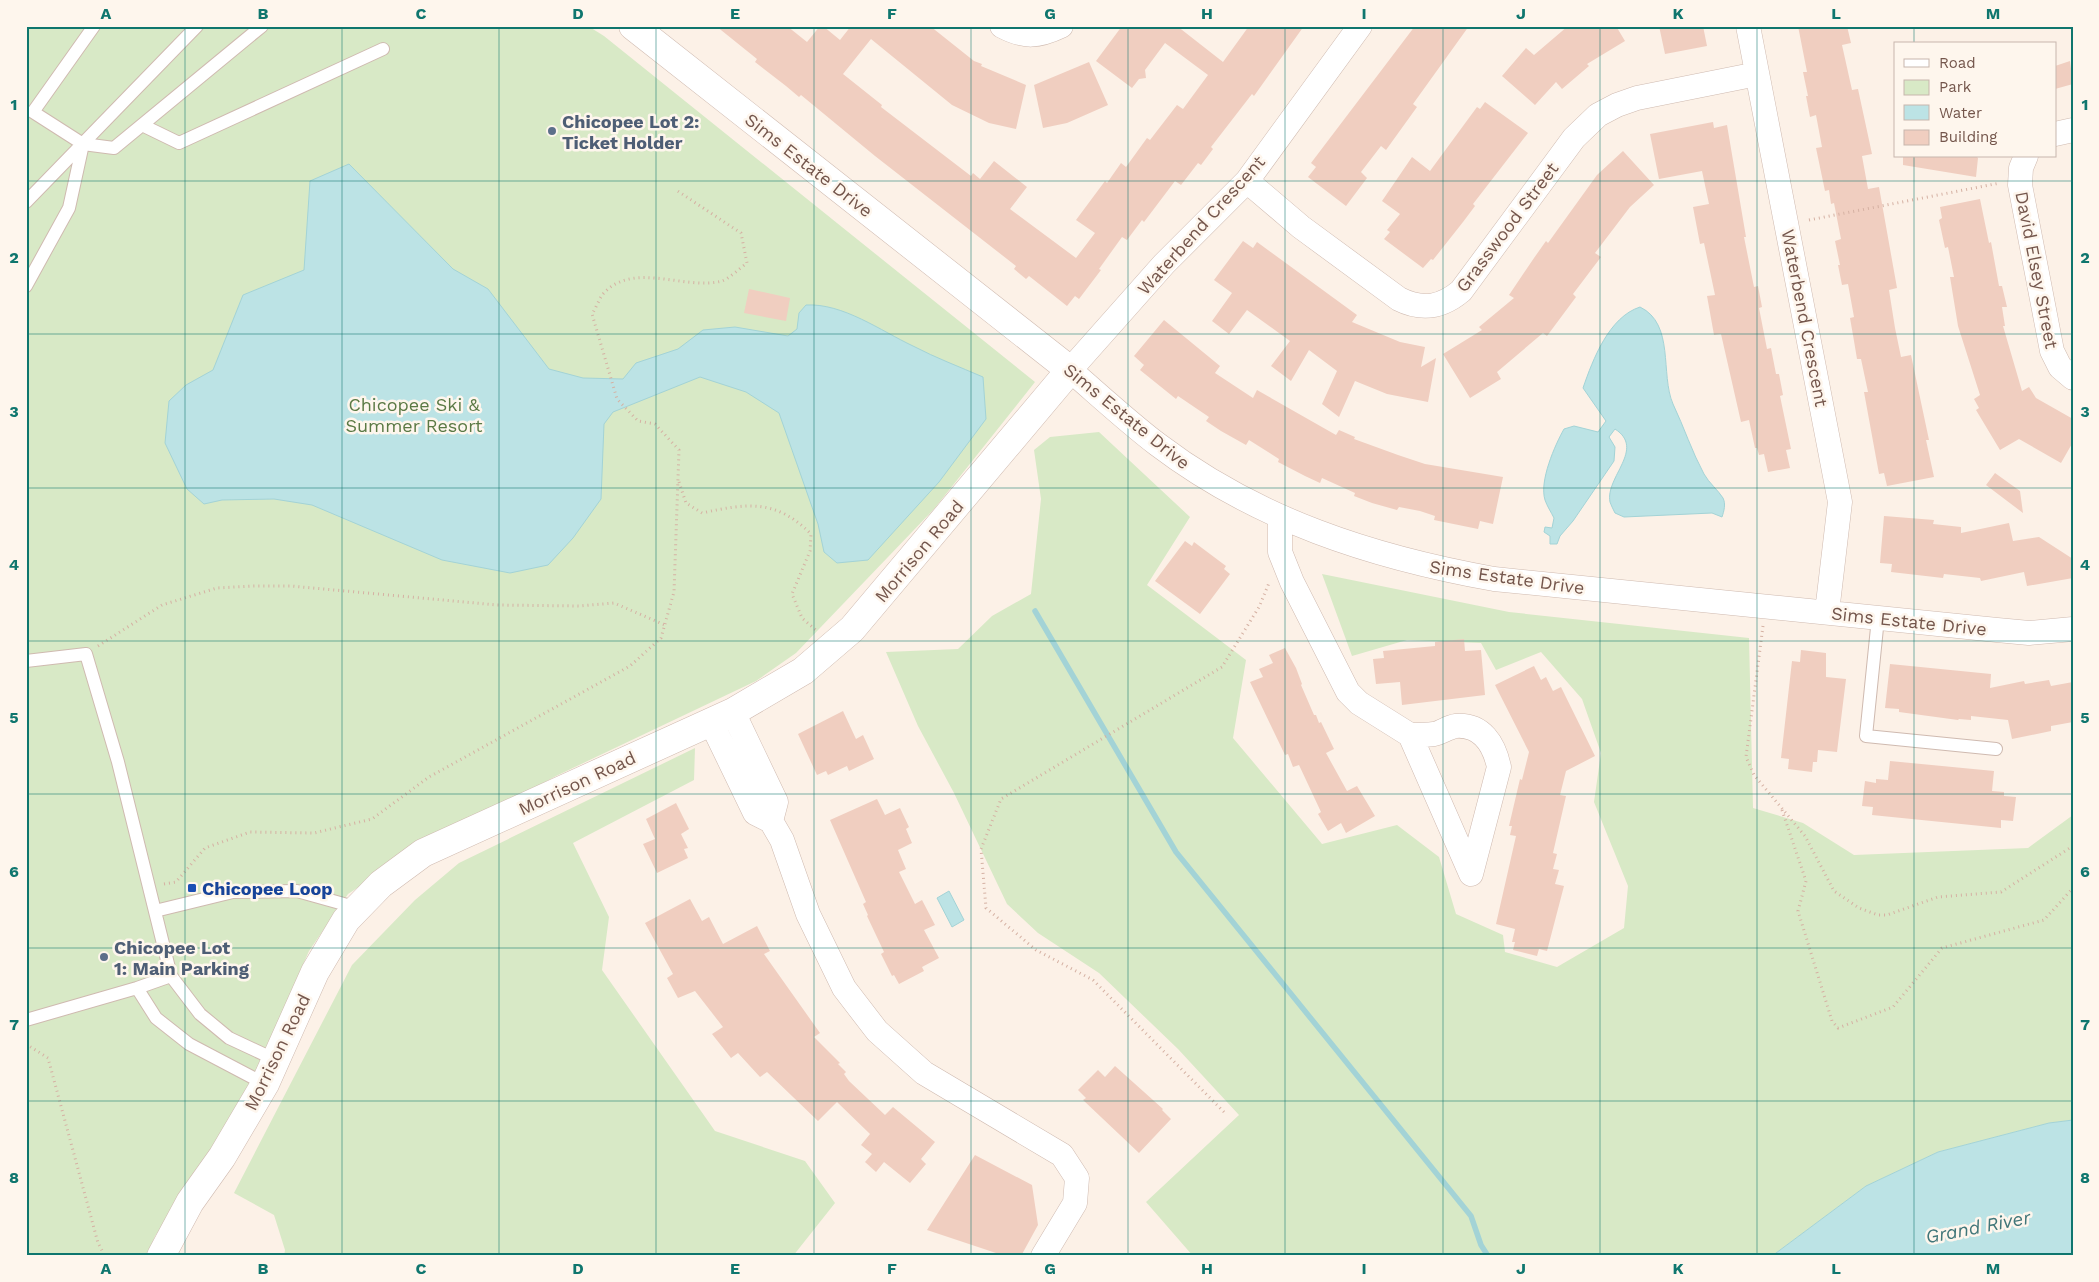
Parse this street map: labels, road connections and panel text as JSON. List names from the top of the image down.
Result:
{
  "streets": {
    "street": [
      "Sims Estate Drive",
      "Waterbend Crescent",
      "Grasswood Street",
      "David Elsey Street",
      "Morrison Road"
    ]
  },
  "crossings": [
    ["Sims Estate Drive", "Waterbend Crescent"],
    ["Sims Estate Drive", "Morrison Road"],
    ["Waterbend Crescent", "Grasswood Street"],
    ["Waterbend Crescent", "Morrison Road"]
  ],
  "water": ["Grand River"],
  "parks": ["Chicopee Ski & Summer Resort"],
  "places": {
    "other": ["Chicopee Lot 2: Ticket Holder", "Chicopee Lot 1: Main Parking"],
    "transit": ["Chicopee Loop"]
  },
  "legend": [
    "Road",
    "Park",
    "Water",
    "Building"
  ],
  "grid": {
    "columns": [
      "A",
      "B",
      "C",
      "D",
      "E",
      "F",
      "G",
      "H",
      "I",
      "J",
      "K",
      "L",
      "M"
    ],
    "rows": [
      "1",
      "2",
      "3",
      "4",
      "5",
      "6",
      "7",
      "8"
    ]
  }
}
